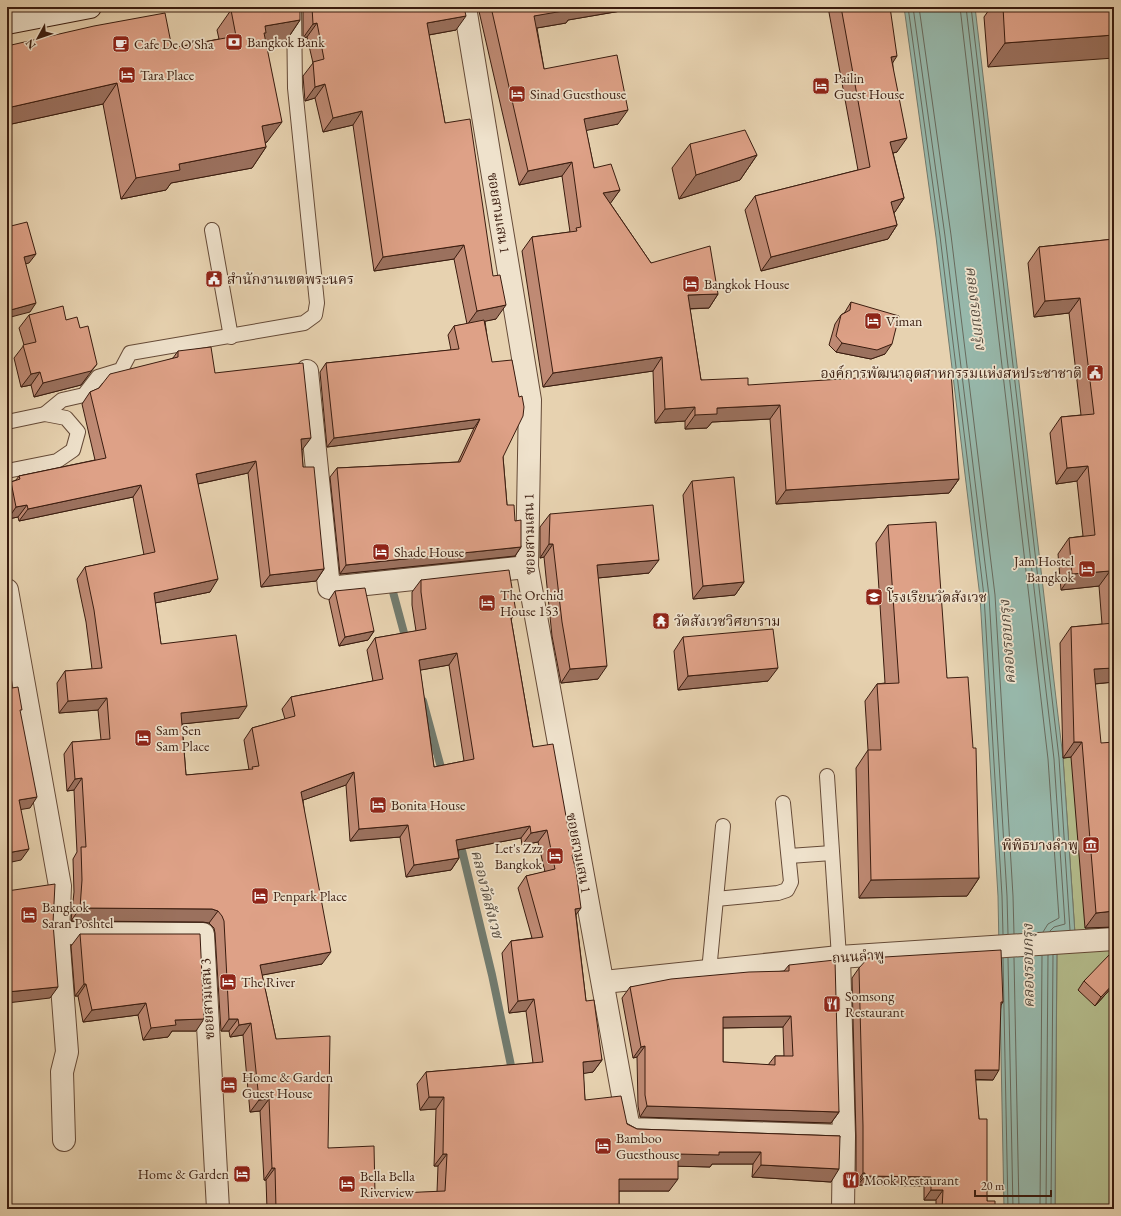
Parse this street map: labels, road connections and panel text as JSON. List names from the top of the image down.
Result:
{
  "streets": {
    "street": ["ซอยสามเสน 1", "ถนนลำพู", "ซอยสามเสน 3"]
  },
  "crossings": [
    ["ซอยสามเสน 1", "ถนนลำพู"]
  ],
  "water": ["คลองรอบกรุง", "คลองวัดสังเวช"],
  "places": {
    "bank": ["Bangkok Bank"],
    "cafe": ["Cafe De O'Sha"],
    "hotel": [
      "Tara Place",
      "Pailin Guest House",
      "Sinad Guesthouse",
      "Bangkok House",
      "Viman",
      "Shade House",
      "Jam Hostel Bangkok",
      "The Orchid House 153",
      "Sam Sen Sam Place",
      "Bonita House",
      "Let's Zzz Bangkok",
      "Penpark Place",
      "Bangkok Saran Poshtel",
      "The River",
      "Home & Garden Guest House",
      "Bamboo Guesthouse",
      "Home & Garden",
      "Bella Bella Riverview"
    ],
    "public building": ["สำนักงานเขตพระนคร", "องค์การพัฒนาอุตสาหกรรมแห่งสหประชาชาติ"],
    "school or university": ["โรงเรียนวัดสังเวช"],
    "temple": ["วัดสังเวชวิศยาราม"],
    "museum": ["พิพิธบางลำพู"],
    "restaurant": ["Somsong Restaurant", "Mook Restaurant"]
  },
  "scale_bar": "20 m",
  "north": "bottom left"
}
